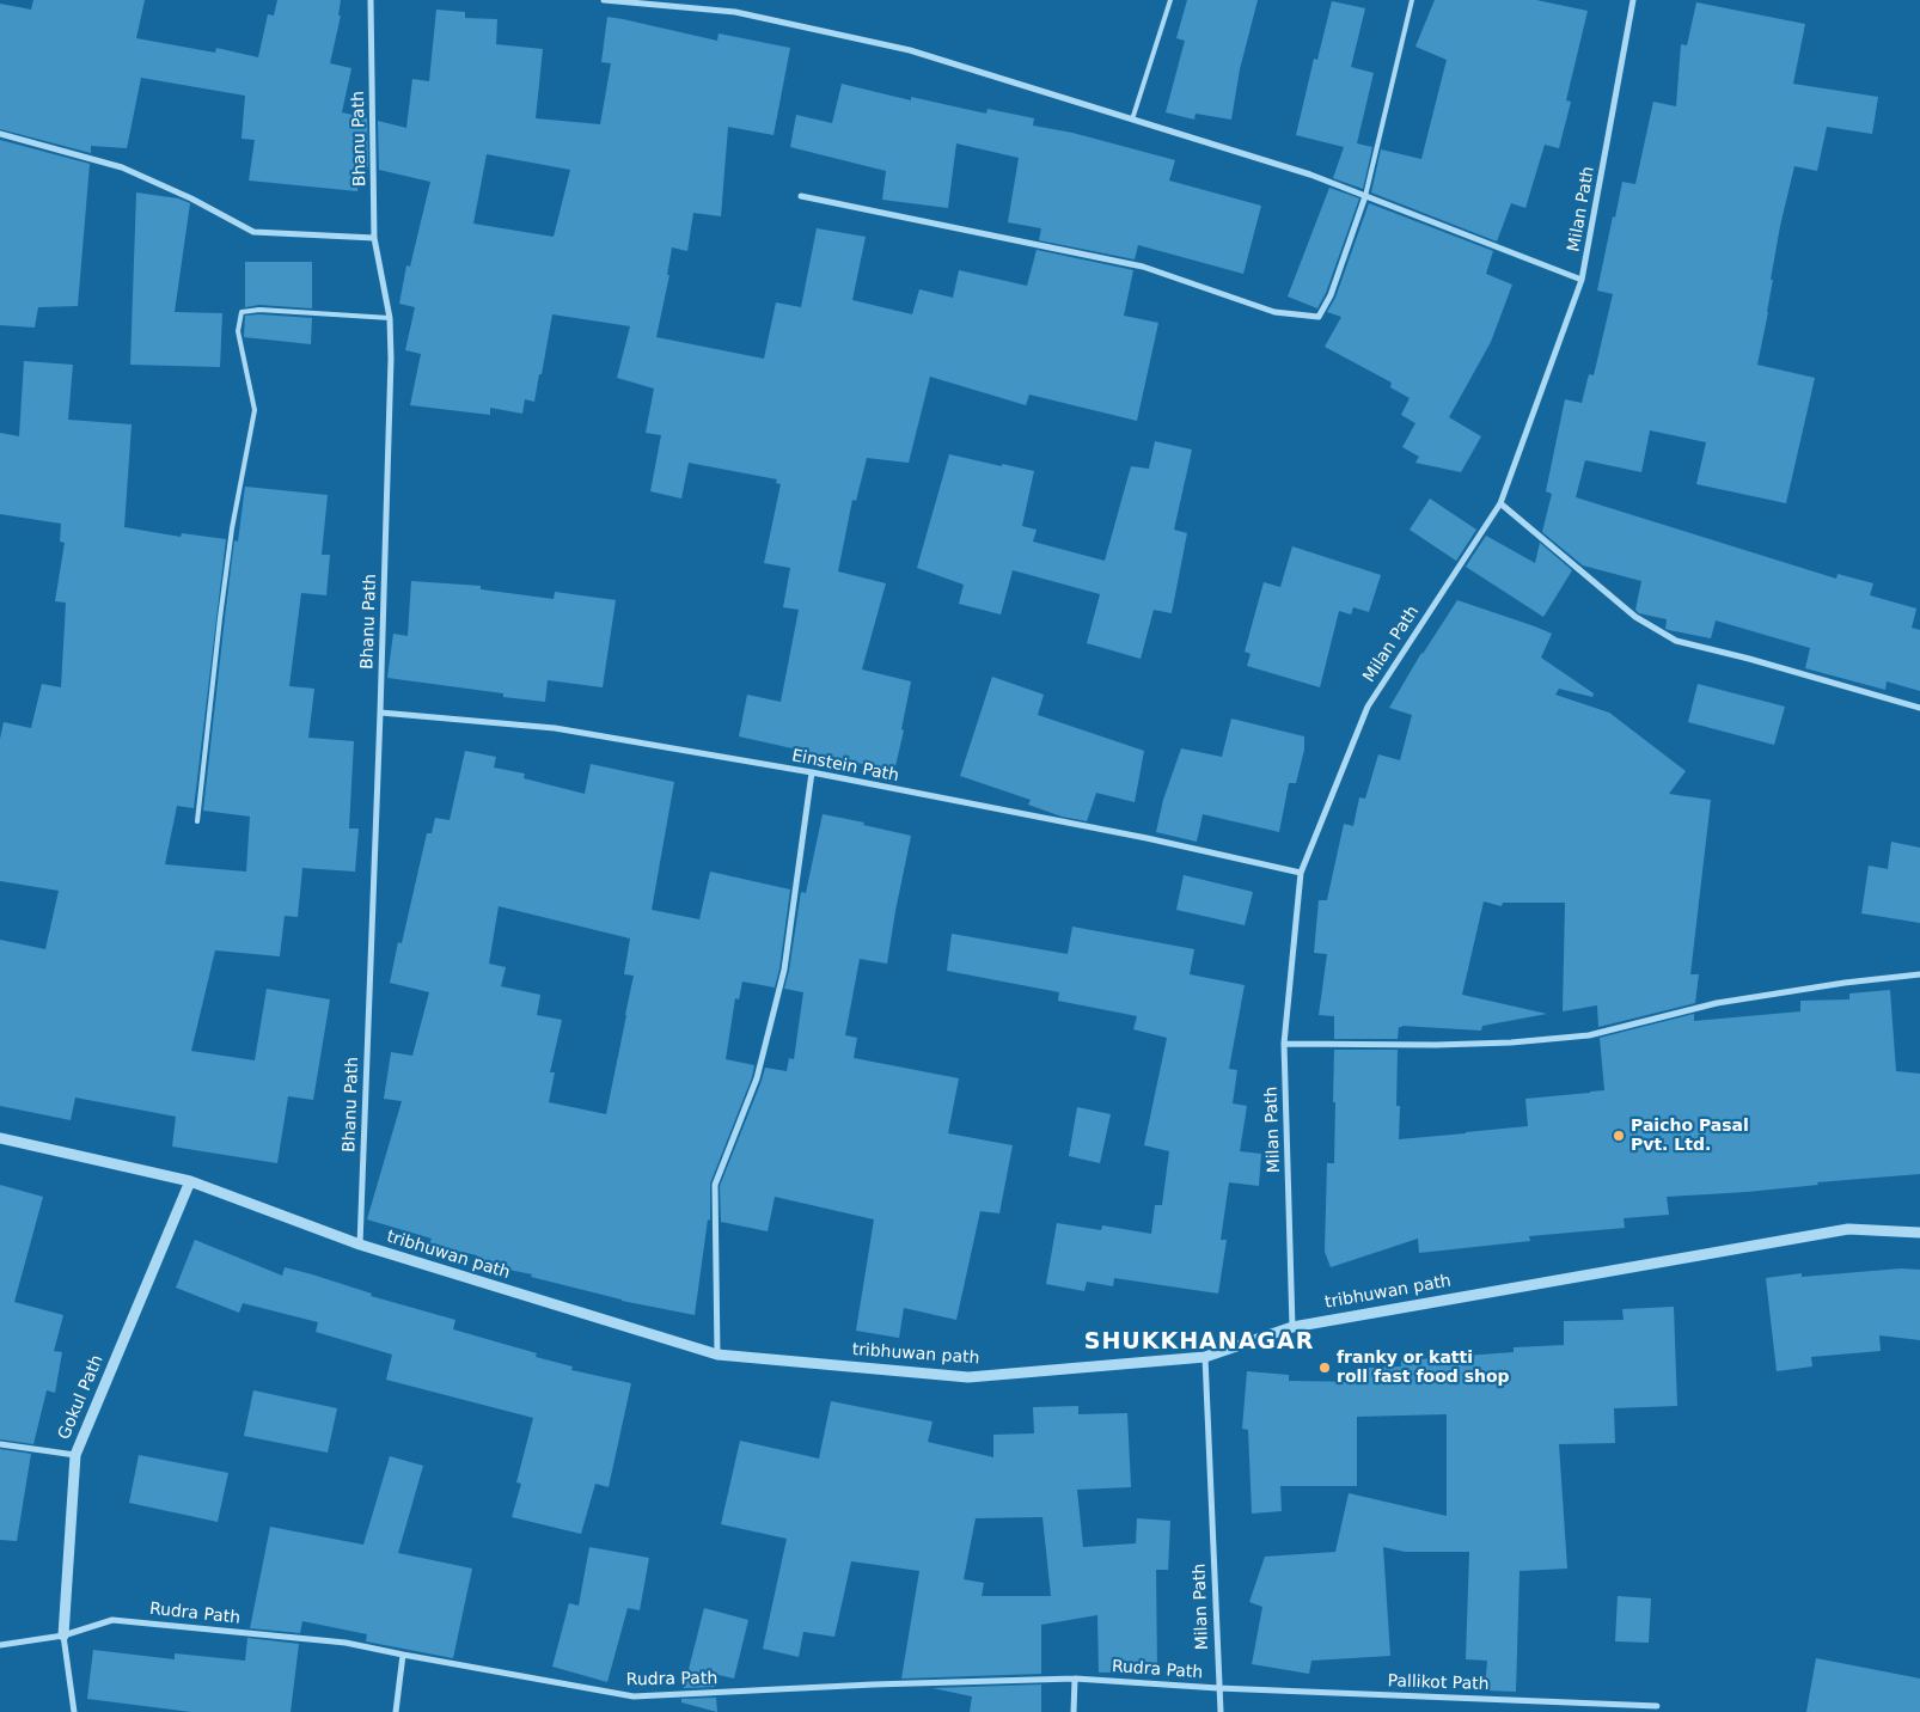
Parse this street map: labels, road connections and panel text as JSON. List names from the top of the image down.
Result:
{
  "streets": {
    "street": [
      "Bhanu Path",
      "Milan Path",
      "Einstein Path",
      "tribhuwan path",
      "Gokul Path",
      "Rudra Path",
      "Pallikot Path"
    ]
  },
  "crossings": [
    ["Bhanu Path", "Einstein Path"],
    ["Bhanu Path", "tribhuwan path"],
    ["Milan Path", "Einstein Path"],
    ["Milan Path", "tribhuwan path"],
    ["Milan Path", "Rudra Path"],
    ["Milan Path", "Pallikot Path"],
    ["tribhuwan path", "Gokul Path"],
    ["Gokul Path", "Rudra Path"],
    ["Rudra Path", "Pallikot Path"]
  ],
  "districts": ["SHUKKHANAGAR"],
  "places": ["Paicho Pasal Pvt. Ltd.", "franky or katti roll fast food shop"]
}
